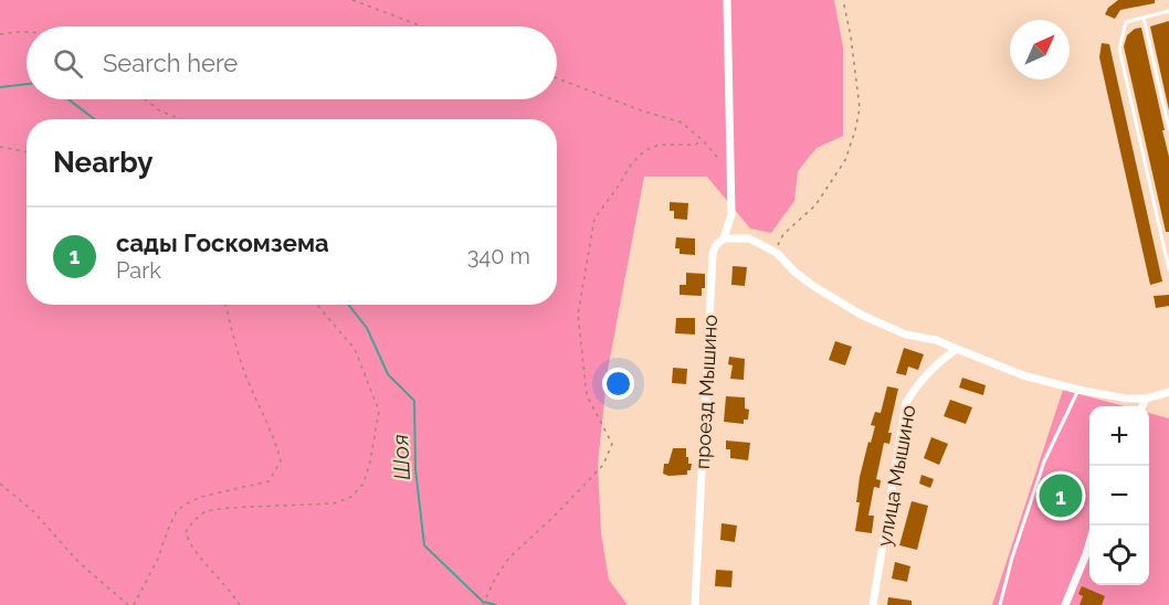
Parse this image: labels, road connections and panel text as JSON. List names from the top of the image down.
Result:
{
  "streets": {
    "street": ["проезд Мышино", "улица Мышино"]
  },
  "water": ["Шоя"],
  "north": "top right",
  "page": {
    "search": "Search here",
    "heading": "Nearby",
    "list": [
      {
        "mark": "1",
        "name": "сады Госкомзема",
        "note": "Park",
        "value": "340 m"
      }
    ],
    "map_buttons": ["+", "−"],
    "pins": "1"
  }
}
